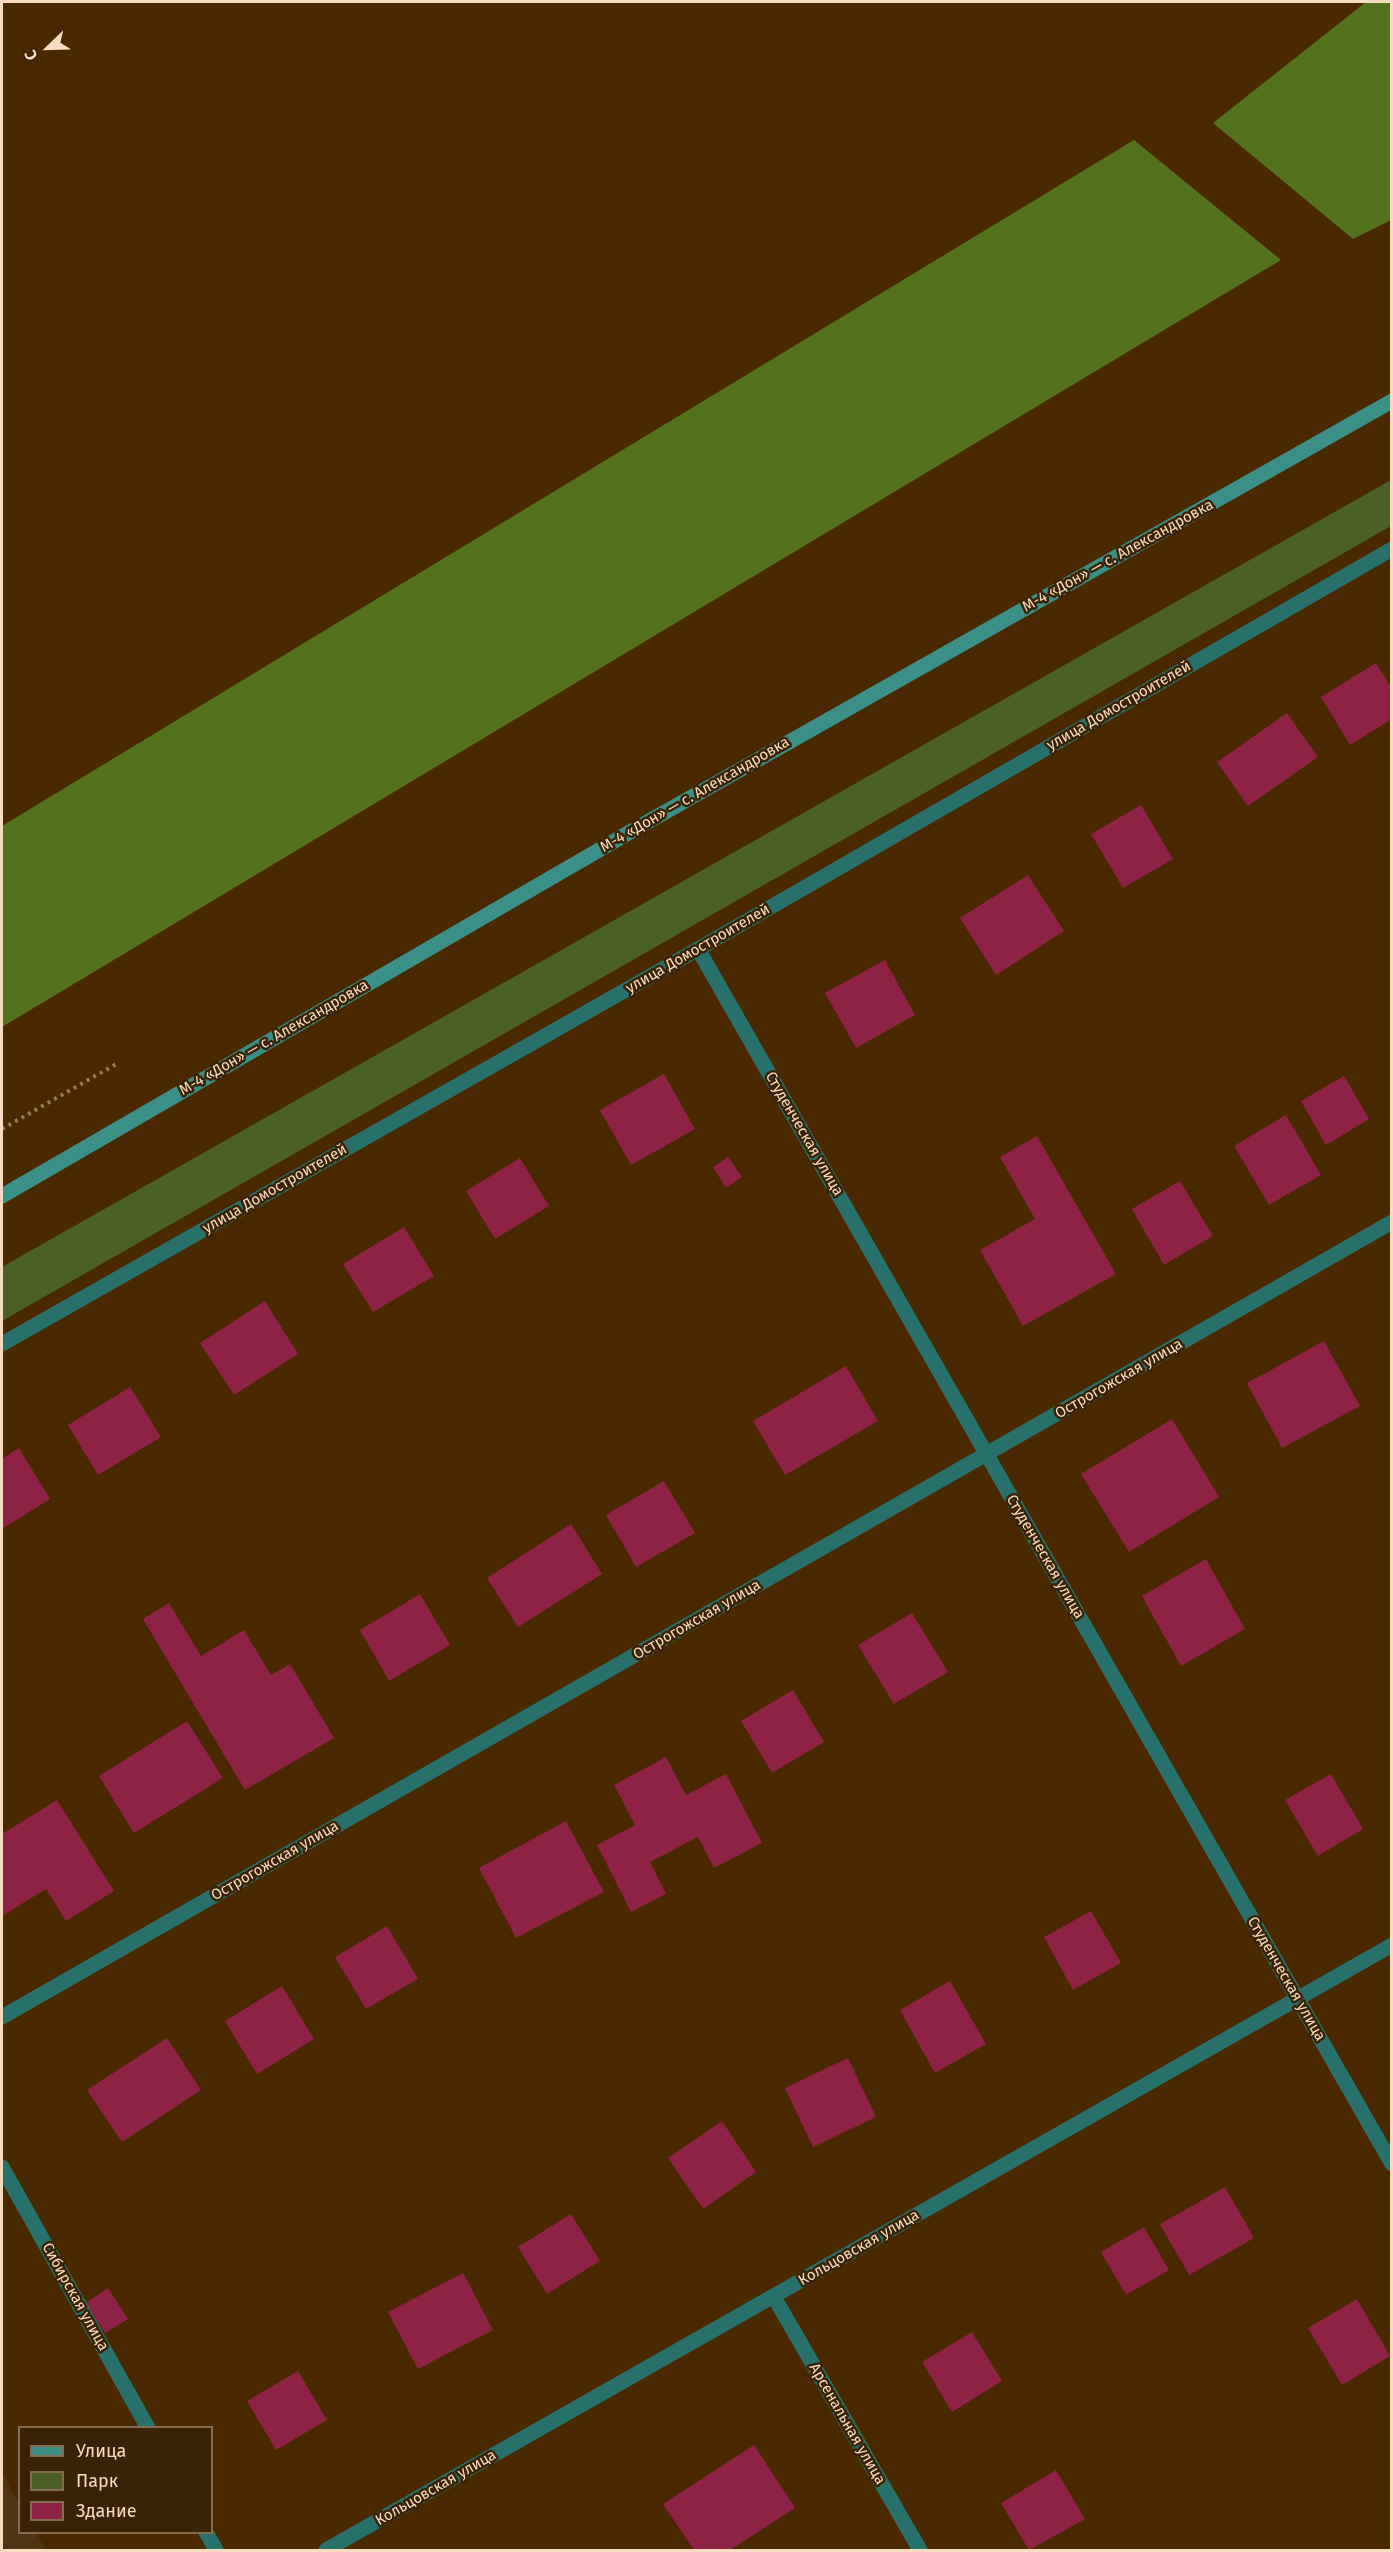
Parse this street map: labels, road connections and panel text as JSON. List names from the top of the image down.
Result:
{
  "streets": {
    "main road": ["М-4 «Дон» — с. Александровка"],
    "street": [
      "улица Домостроителей",
      "Студенческая улица",
      "Острогожская улица",
      "Кольцовская улица",
      "Сибирская улица",
      "Арсенальная улица"
    ]
  },
  "crossings": [
    ["улица Домостроителей", "Студенческая улица"],
    ["Студенческая улица", "Острогожская улица"],
    ["Студенческая улица", "Кольцовская улица"],
    ["Кольцовская улица", "Арсенальная улица"]
  ],
  "legend": ["Улица", "Парк", "Здание"],
  "north": "bottom left"
}
